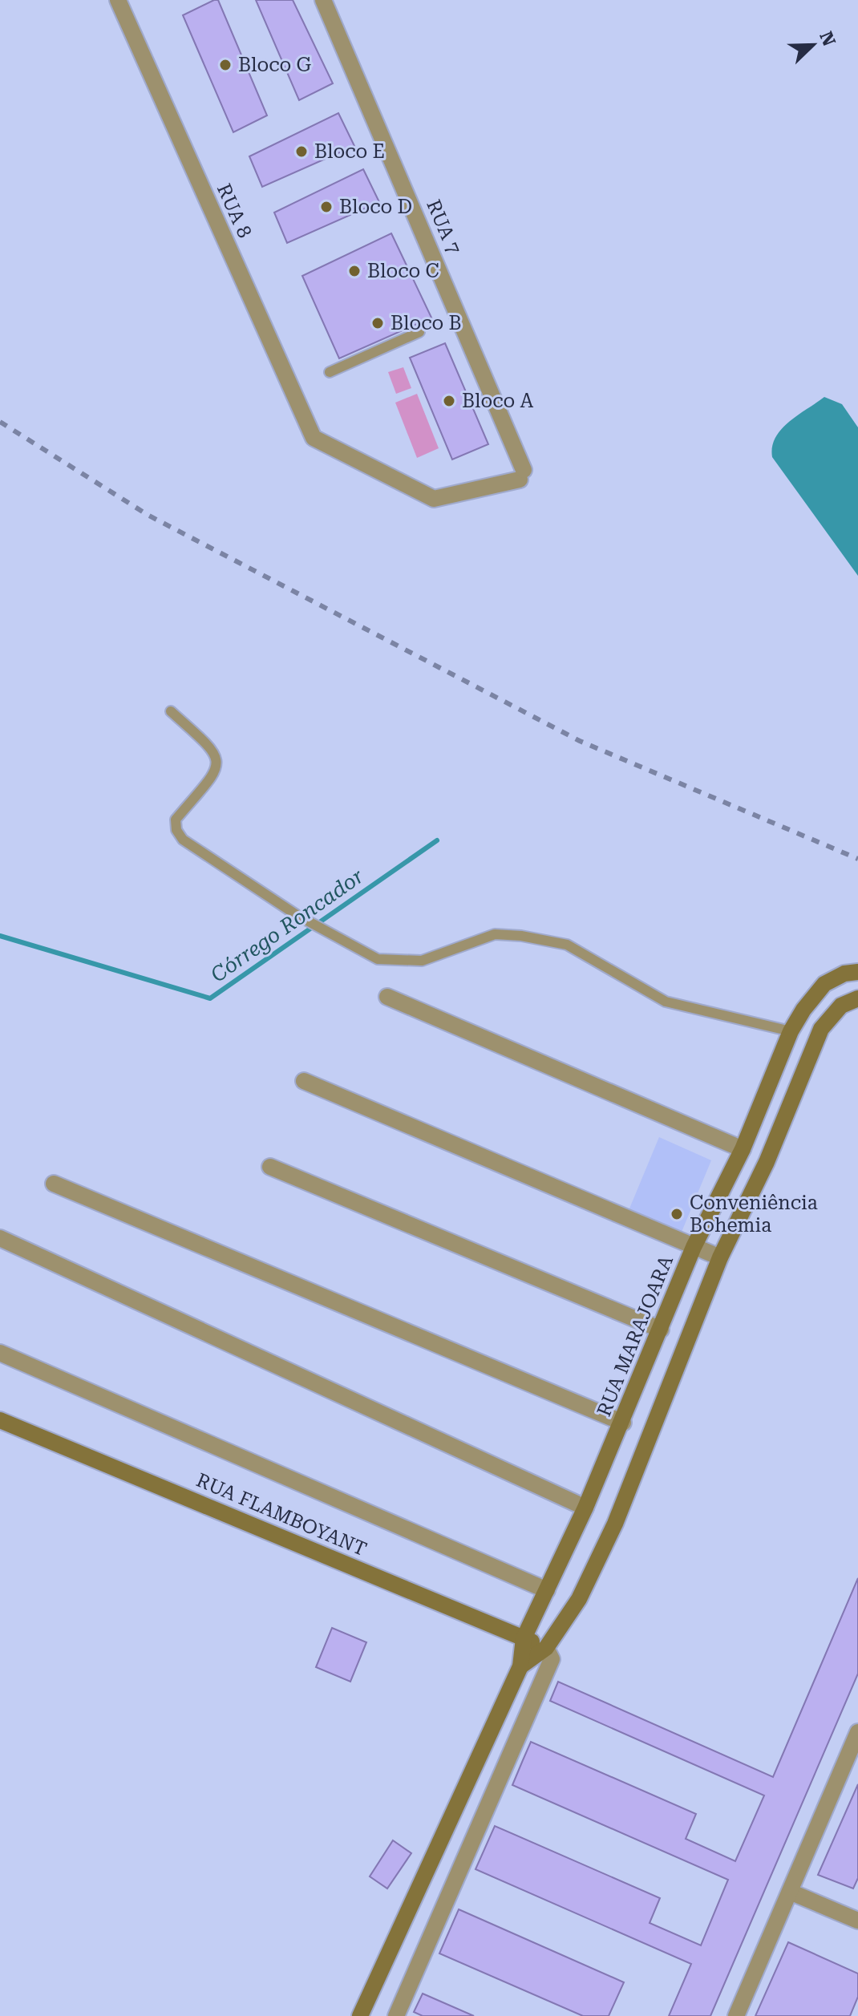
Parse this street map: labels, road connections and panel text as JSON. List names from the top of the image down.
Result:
{
  "streets": {
    "street": [
      "RUA 8",
      "RUA 7",
      "RUA MARAJOARA",
      "RUA FLAMBOYANT"
    ]
  },
  "crossings": [
    ["RUA 8", "RUA 7"],
    ["RUA MARAJOARA", "RUA FLAMBOYANT"]
  ],
  "water": ["Córrego Roncador"],
  "places": [
    "Bloco G",
    "Bloco E",
    "Bloco D",
    "Bloco C",
    "Bloco B",
    "Bloco A",
    "Conveniência Bohemia"
  ],
  "north": "top right"
}
